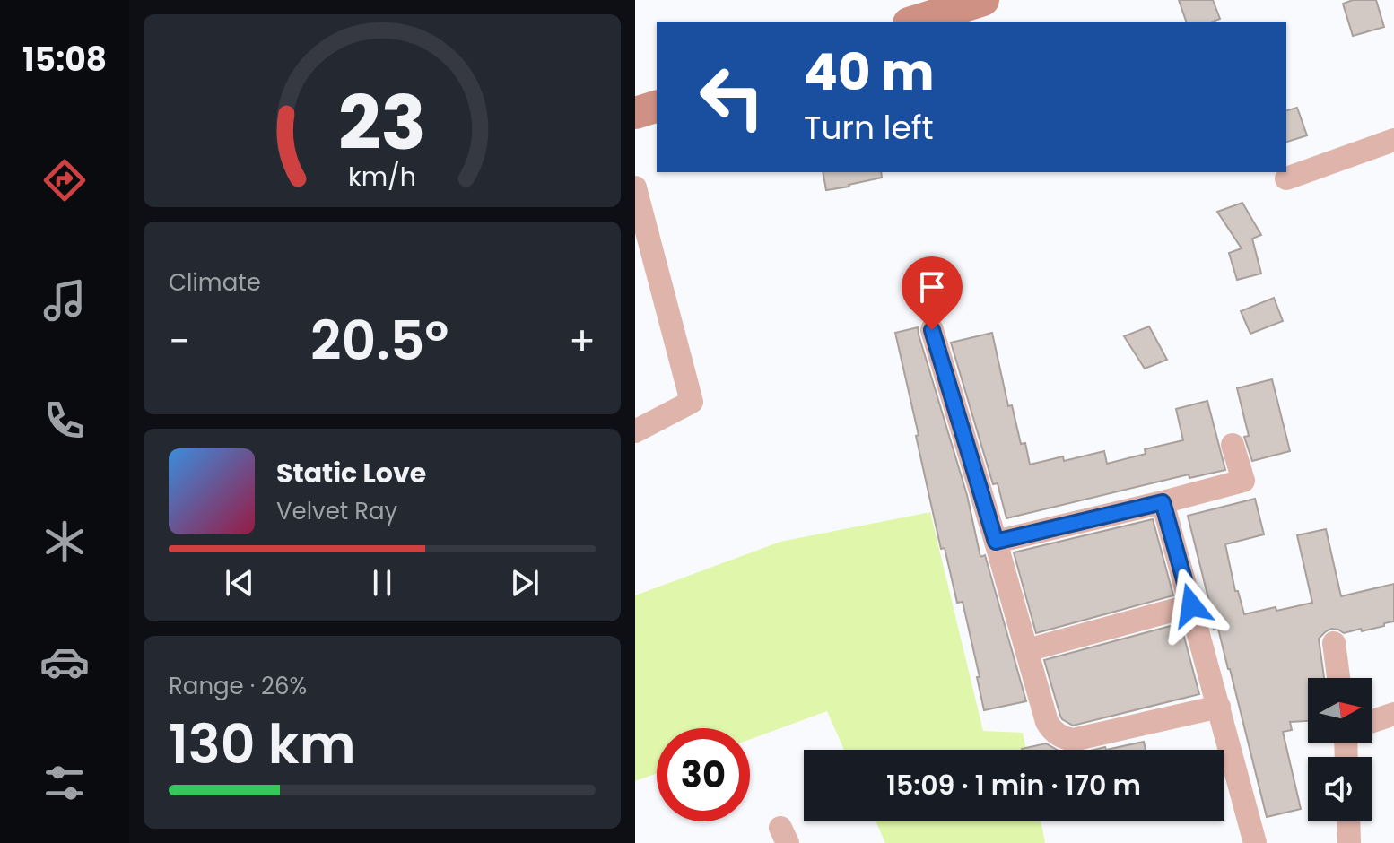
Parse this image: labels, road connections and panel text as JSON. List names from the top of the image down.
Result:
{
  "north": "right",
  "page": {
    "tabs": "15:08",
    "turn": ["40 m", "Turn left"],
    "tile": [
      "Climate",
      ["Range · 26%", "130 km"]
    ],
    "heat": ["−", "20.5°", "+"],
    "song": ["Static Love", "Velvet Ray"],
    "limit": "30",
    "trip": "15:09 · 1 min · 170 m",
    "gauge": ["23", "km/h"]
  }
}
